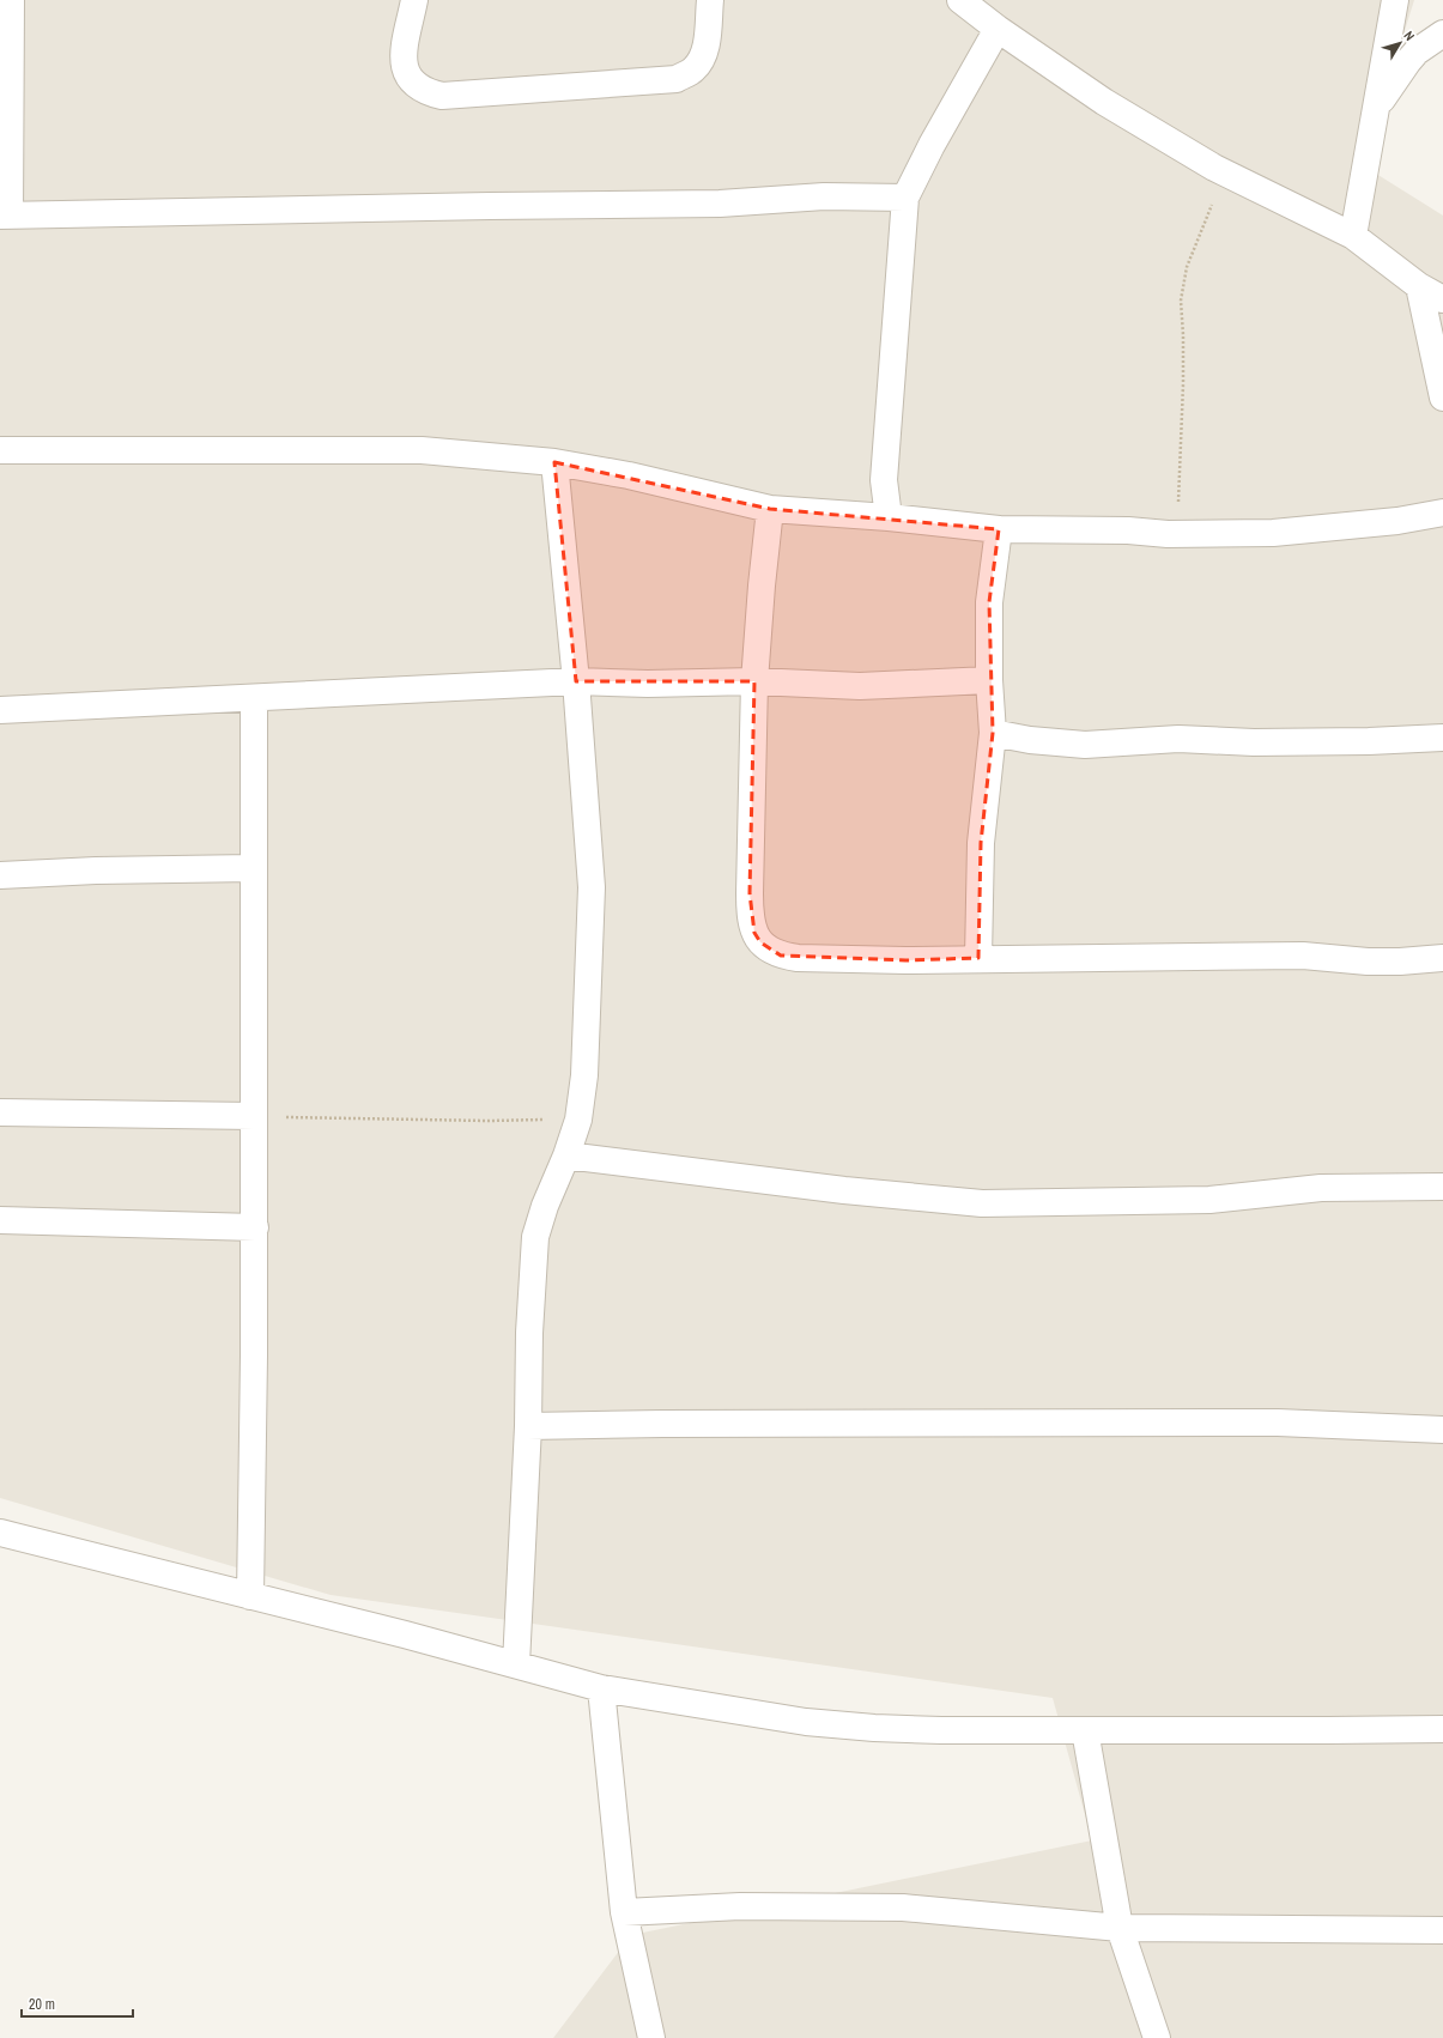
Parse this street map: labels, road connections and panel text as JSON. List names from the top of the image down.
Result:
{
  "scale_bar": "20 m",
  "north": "top right"
}
